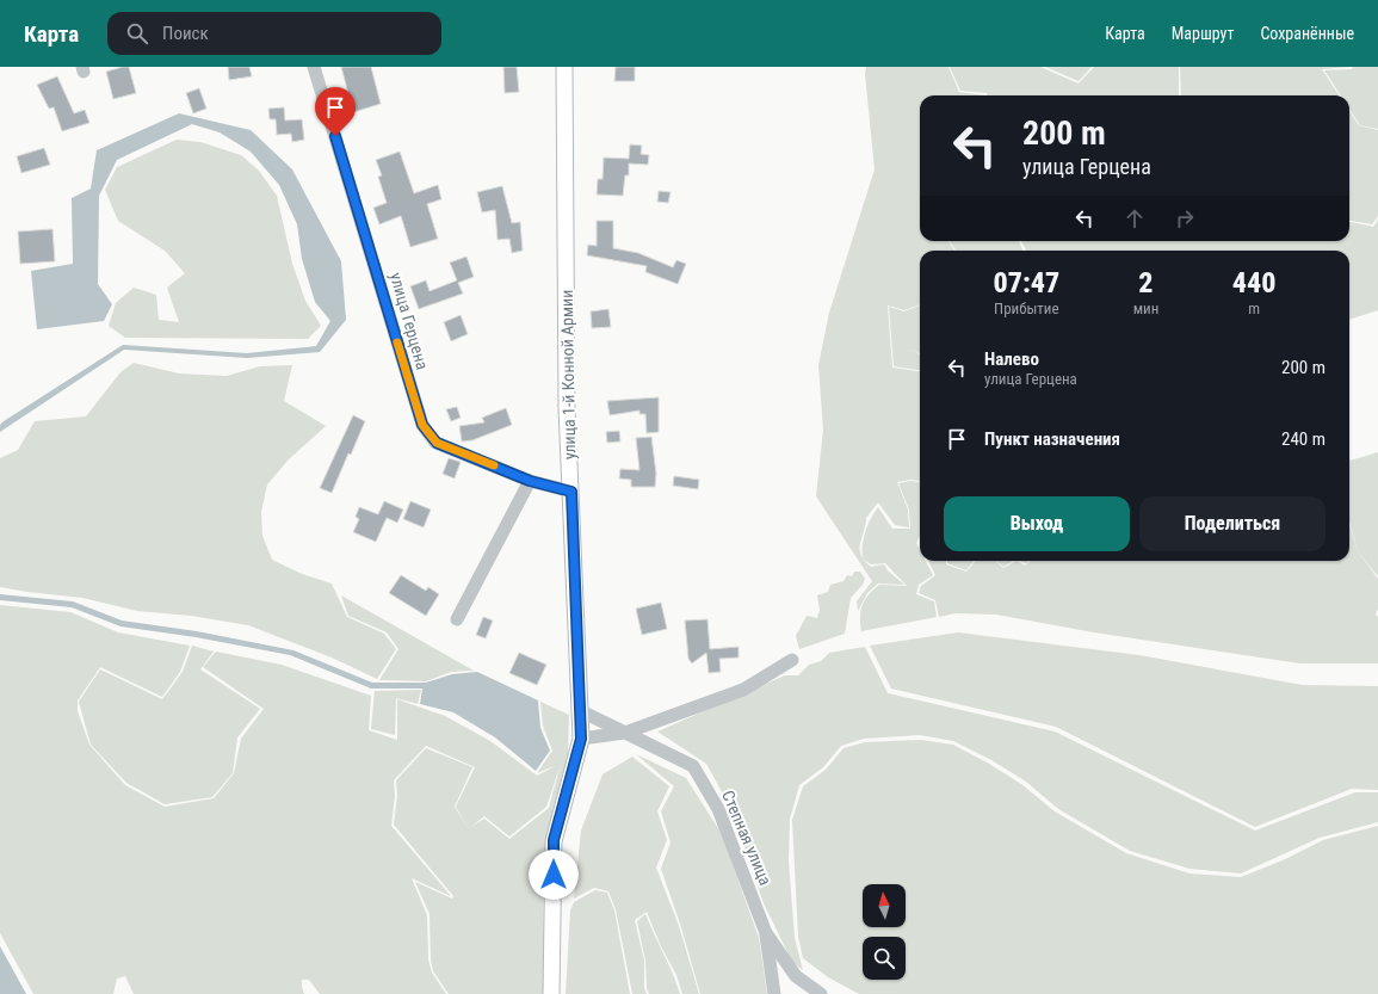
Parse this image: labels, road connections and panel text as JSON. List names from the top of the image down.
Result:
{
  "streets": {
    "main road": ["улица 1-й Конной Армии"],
    "street": ["улица Герцена", "Степная улица"]
  },
  "crossings": [
    ["улица Герцена", "улица 1-й Конной Армии"],
    ["улица 1-й Конной Армии", "Степная улица"]
  ],
  "north": "top",
  "page": {
    "header": "Карта",
    "search": "Поиск",
    "nav": ["Карта", "Маршрут", "Сохранённые"],
    "turn": ["200 m", "улица Герцена"],
    "eta": [
      "07:47",
      "Прибытие",
      "2",
      "мин",
      "440",
      "m"
    ],
    "list": [
      {
        "name": "Налево",
        "note": "улица Герцена",
        "value": "200 m"
      },
      {
        "name": "Пункт назначения",
        "value": "240 m"
      }
    ],
    "buttons": ["Выход", "Поделиться"]
  }
}
